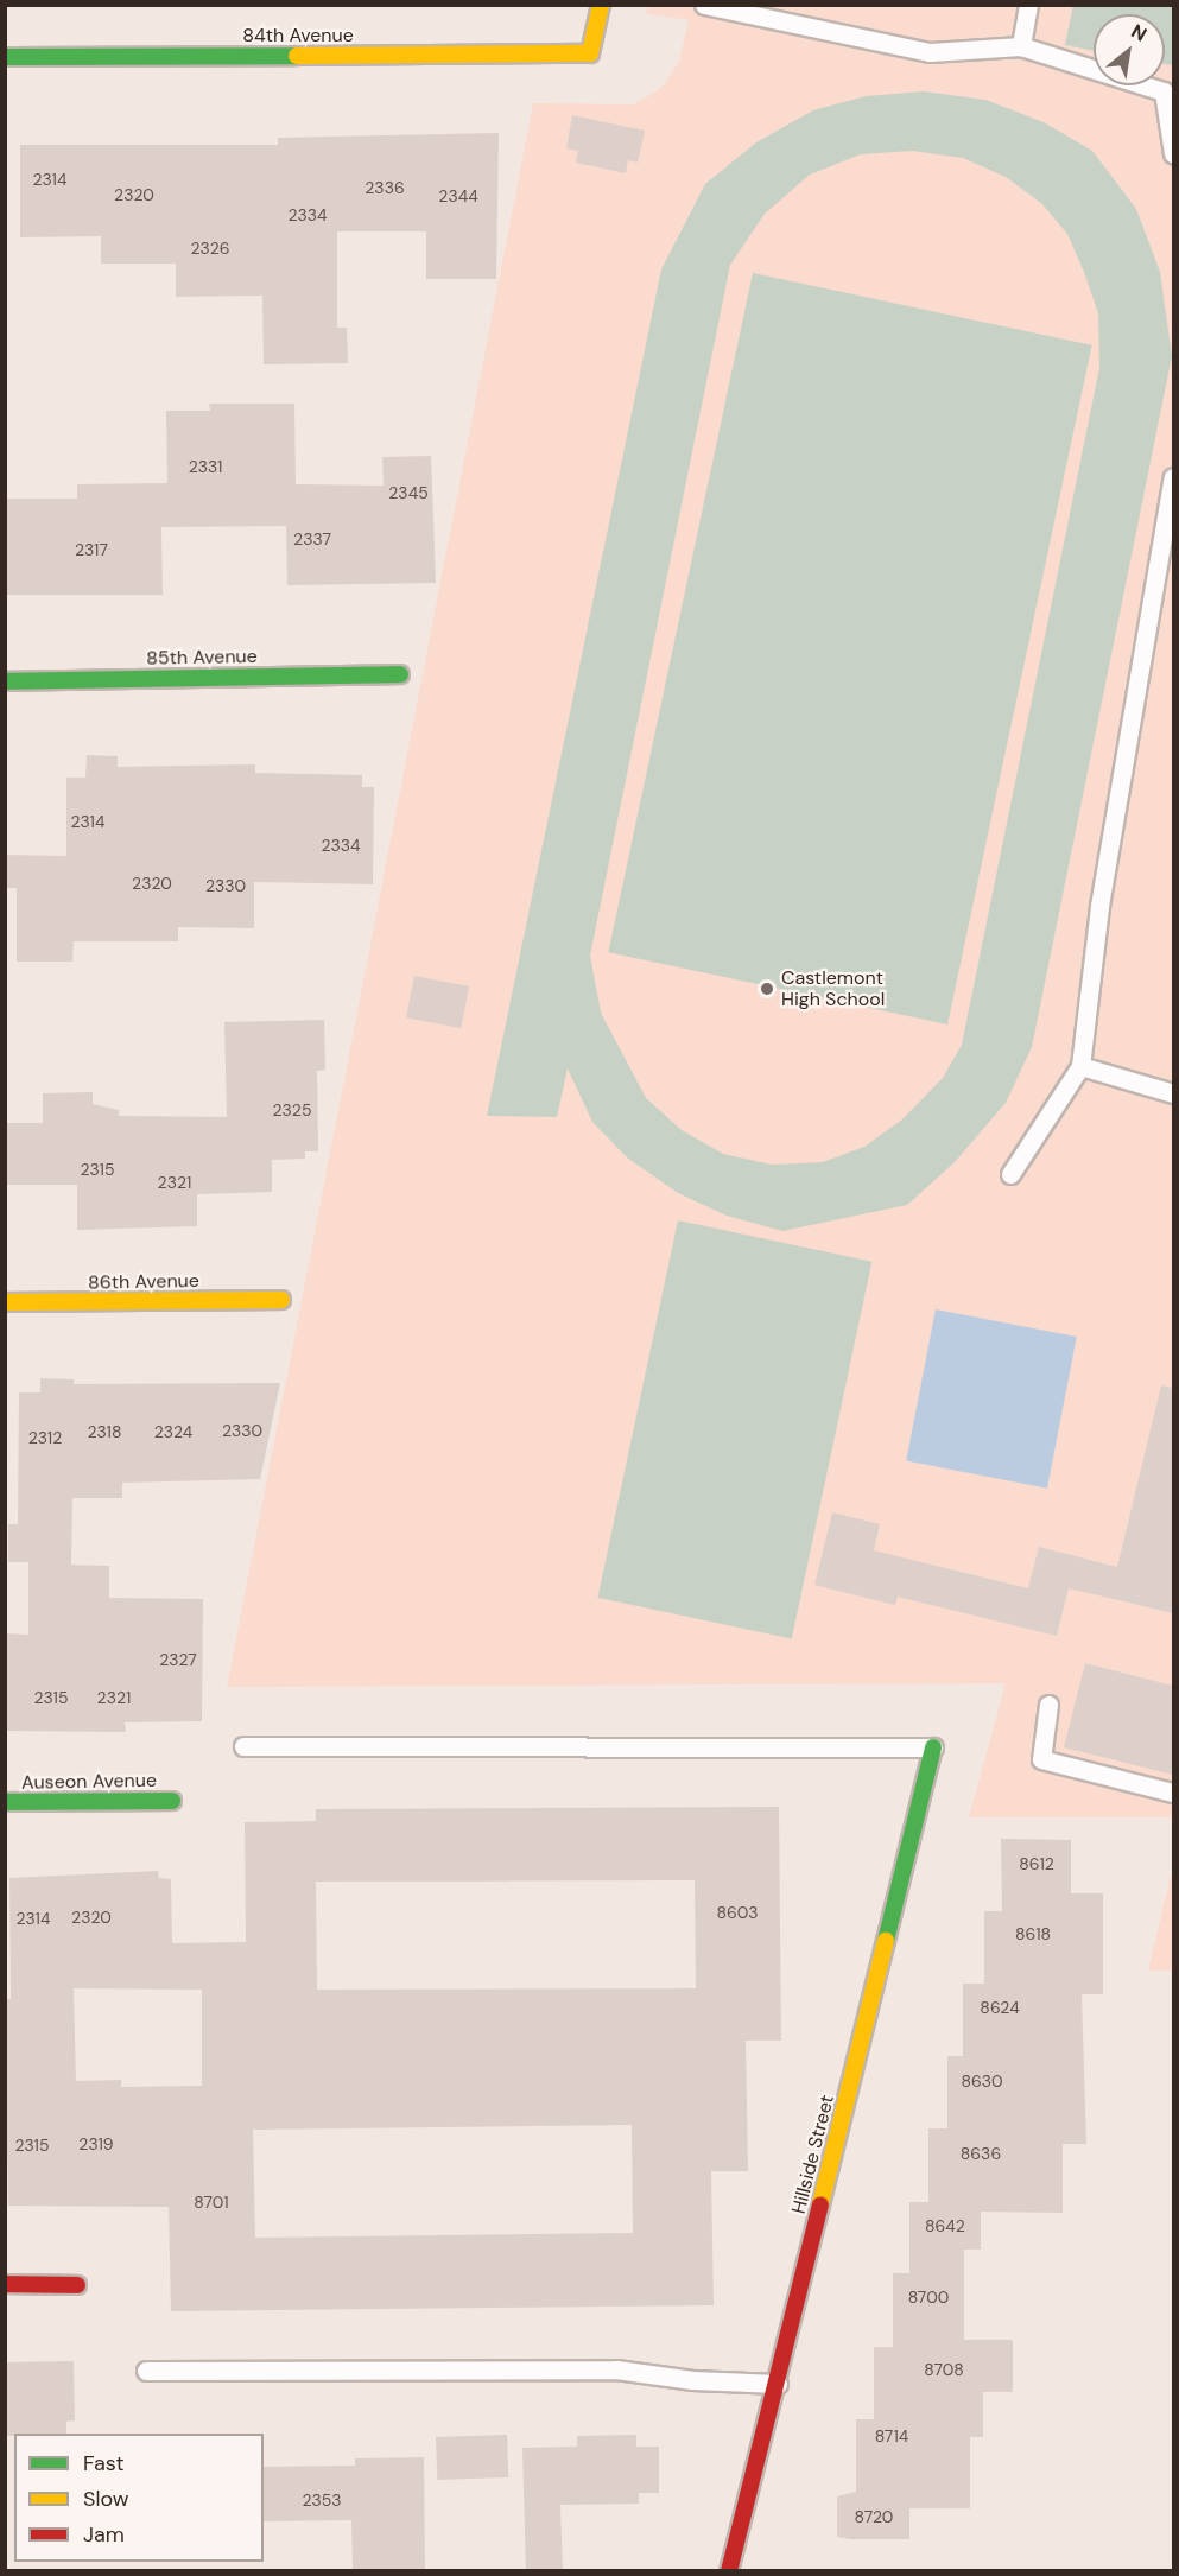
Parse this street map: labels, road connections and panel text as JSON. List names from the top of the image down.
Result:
{
  "streets": {
    "street": [
      "84th Avenue",
      "85th Avenue",
      "86th Avenue",
      "Auseon Avenue",
      "Hillside Street"
    ]
  },
  "places": ["Castlemont High School"],
  "house_numbers": [
    "2314",
    "2336",
    "2320",
    "2344",
    "2334",
    "2326",
    "2331",
    "2345",
    "2337",
    "2317",
    "2314",
    "2334",
    "2320",
    "2330",
    "2325",
    "2315",
    "2321",
    "2330",
    "2318",
    "2324",
    "2312",
    "2327",
    "2315",
    "2321",
    "8612",
    "8603",
    "2320",
    "2314",
    "8618",
    "8624",
    "8630",
    "2319",
    "2315",
    "8636",
    "8701",
    "8642",
    "8700",
    "8708",
    "8714",
    "2353",
    "8720"
  ],
  "legend": ["Fast", "Slow", "Jam"],
  "north": "top right"
}
